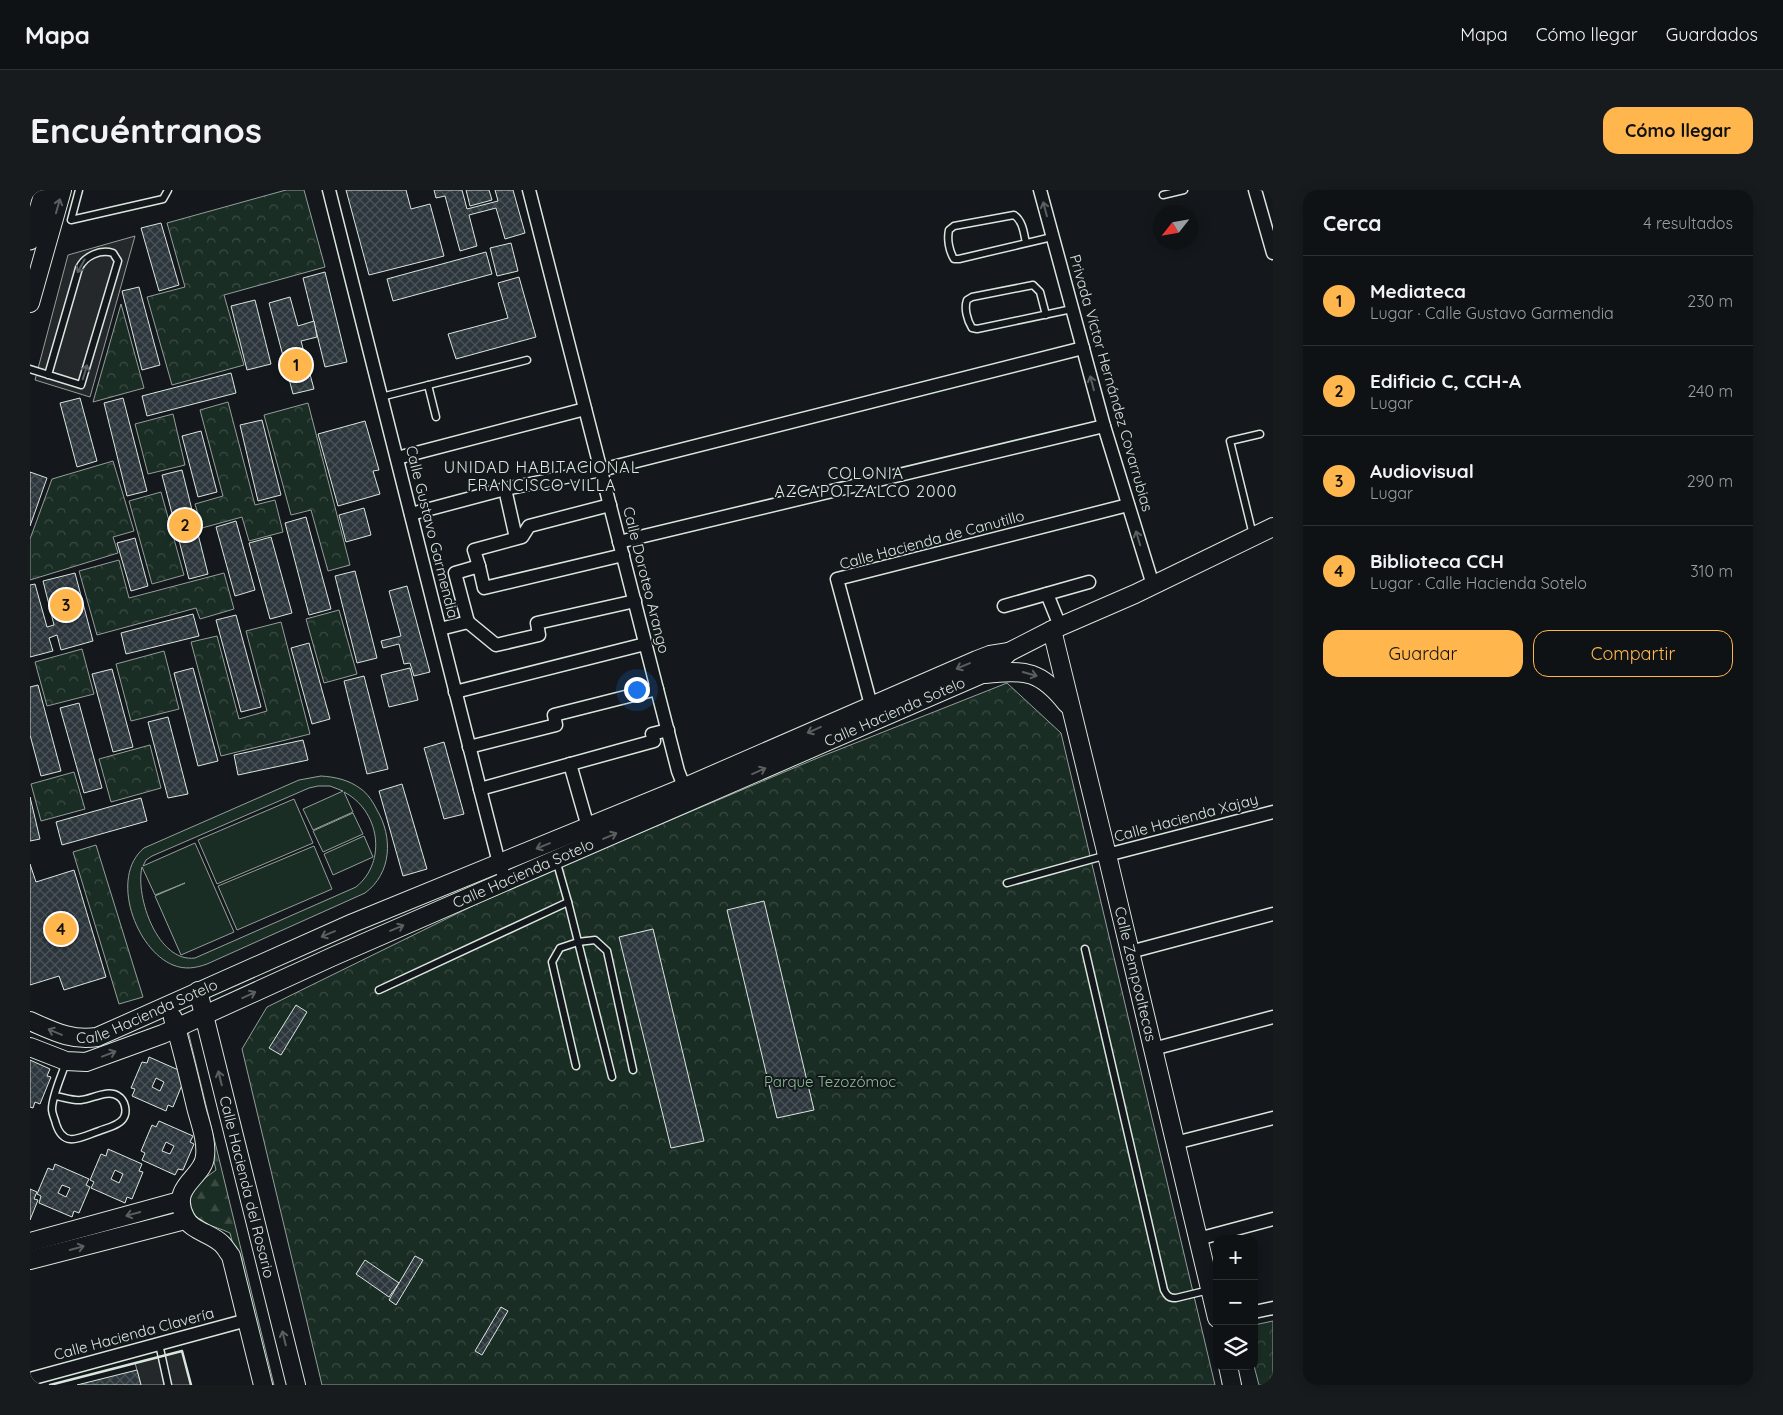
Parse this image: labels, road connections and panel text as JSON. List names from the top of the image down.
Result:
{
  "streets": {
    "street": [
      "Privada Víctor Hernández Covarrubias",
      "Calle Gustavo Garmendia",
      "Calle Hacienda de Canutillo",
      "Calle Doroteo Arango",
      "Calle Hacienda Sotelo",
      "Calle Hacienda Xajay",
      "Calle Zempoaltecas",
      "Calle Hacienda del Rosario",
      "Calle Hacienda Clavería"
    ]
  },
  "crossings": [
    ["Privada Víctor Hernández Covarrubias", "Calle Hacienda de Canutillo"],
    ["Privada Víctor Hernández Covarrubias", "Calle Hacienda Sotelo"],
    ["Calle Gustavo Garmendia", "Calle Hacienda Sotelo"],
    ["Calle Hacienda de Canutillo", "Calle Hacienda Sotelo"],
    ["Calle Doroteo Arango", "Calle Hacienda Sotelo"],
    ["Calle Hacienda Sotelo", "Calle Zempoaltecas"],
    ["Calle Hacienda Sotelo", "Calle Hacienda del Rosario"],
    ["Calle Hacienda Xajay", "Calle Zempoaltecas"]
  ],
  "one_way": ["Privada Víctor Hernández Covarrubias"],
  "districts": ["UNIDAD HABITACIONAL FRANCISCO VILLA", "COLONIA AZCAPOTZALCO 2000"],
  "parks": ["Parque Tezozómoc"],
  "north": "bottom left",
  "page": {
    "header": "Mapa",
    "nav": ["Mapa", "Cómo llegar", "Guardados"],
    "buttons": [
      "Cómo llegar",
      ["Guardar", "Compartir"]
    ],
    "title": "Encuéntranos",
    "heading": ["Cerca", "4 resultados"],
    "list": [
      {
        "mark": "1",
        "name": "Mediateca",
        "note": "Lugar · Calle Gustavo Garmendia",
        "value": "230 m"
      },
      {
        "mark": "2",
        "name": "Edificio C, CCH-A",
        "note": "Lugar",
        "value": "240 m"
      },
      {
        "mark": "3",
        "name": "Audiovisual",
        "note": "Lugar",
        "value": "290 m"
      },
      {
        "mark": "4",
        "name": "Biblioteca CCH",
        "note": "Lugar · Calle Hacienda Sotelo",
        "value": "310 m"
      }
    ],
    "pins": [
      "1",
      "2",
      "3",
      "4"
    ],
    "map_buttons": ["+", "−"]
  }
}
